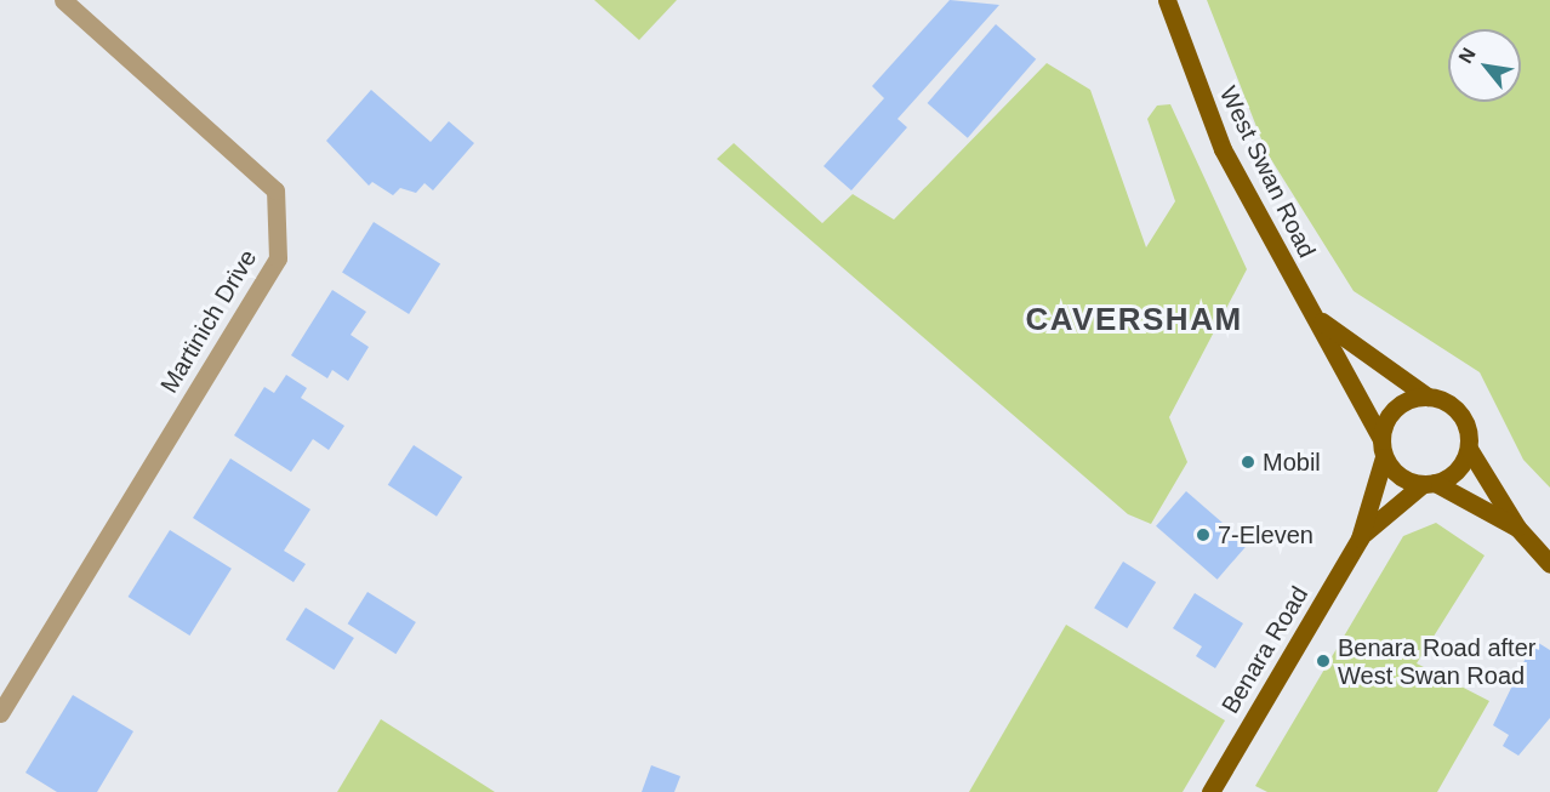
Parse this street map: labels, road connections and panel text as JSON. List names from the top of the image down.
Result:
{
  "streets": {
    "main road": ["West Swan Road", "Benara Road"],
    "street": ["Martinich Drive"]
  },
  "crossings": [
    ["West Swan Road", "Benara Road"]
  ],
  "districts": ["CAVERSHAM"],
  "places": ["Mobil", "7-Eleven", "Benara Road after West Swan Road"],
  "north": "top left"
}
